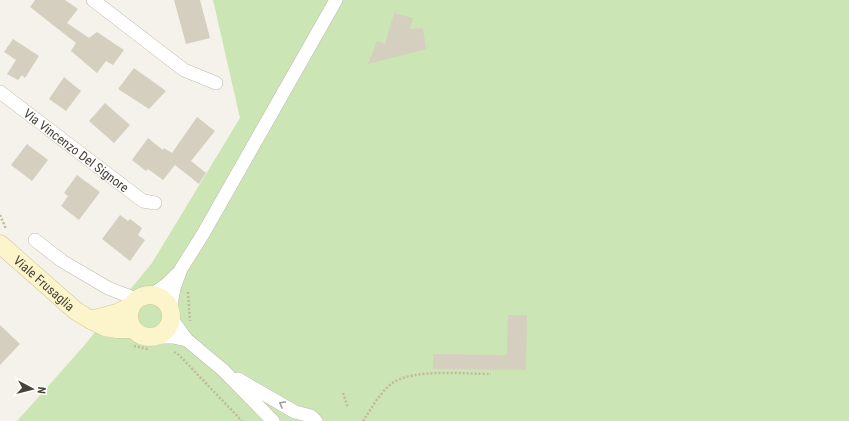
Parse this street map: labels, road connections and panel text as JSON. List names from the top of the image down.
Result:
{
  "streets": {
    "street": ["Via Vincenzo Del Signore", "Viale Frusaglia"]
  },
  "north": "right"
}
